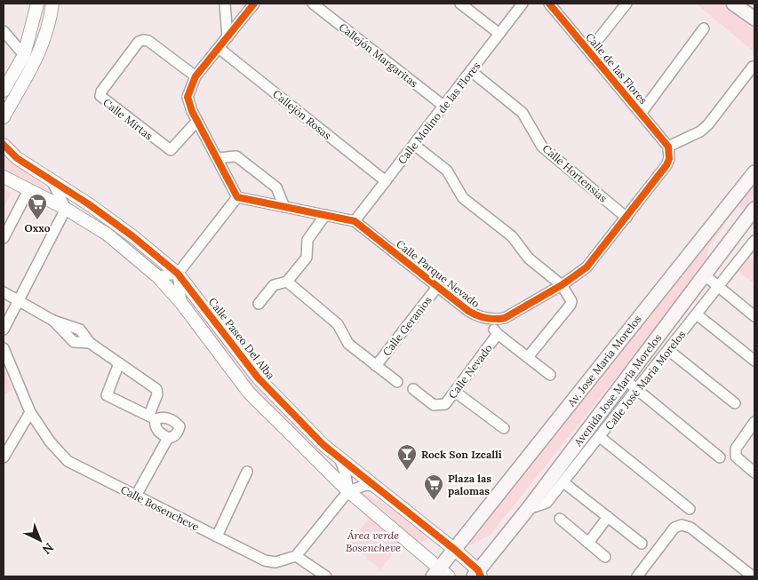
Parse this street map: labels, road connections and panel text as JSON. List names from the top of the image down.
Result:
{
  "streets": {
    "main road": ["Av. Jose Maria Morelos", "Avenida Jose Maria Morelos"],
    "street": [
      "Callejón Margaritas",
      "Calle de las Flores",
      "Calle Molino de las Flores",
      "Callejón Rosas",
      "Calle Mirtas",
      "Calle Hortensias",
      "Calle Parque Nevado",
      "Calle Geranios",
      "Calle Paseo Del Alba",
      "Calle Nevado",
      "Calle José María Morelos",
      "Calle Bosencheve"
    ]
  },
  "crossings": [
    ["Callejón Margaritas", "Calle Molino de las Flores"],
    ["Calle de las Flores", "Calle Parque Nevado"],
    ["Calle Molino de las Flores", "Callejón Rosas"],
    ["Calle Molino de las Flores", "Calle Hortensias"],
    ["Calle Molino de las Flores", "Calle Parque Nevado"],
    ["Calle Hortensias", "Calle Parque Nevado"],
    ["Calle Parque Nevado", "Calle Geranios"],
    ["Calle Paseo Del Alba", "Av. Jose Maria Morelos"],
    ["Calle Paseo Del Alba", "Avenida Jose Maria Morelos"],
    ["Calle José María Morelos", "Avenida Jose Maria Morelos"]
  ],
  "parks": ["Área verde Bosencheve"],
  "places": {
    "supermarket": ["Oxxo", "Plaza las palomas"],
    "bar": ["Rock Son Izcalli"]
  },
  "north": "bottom right"
}
